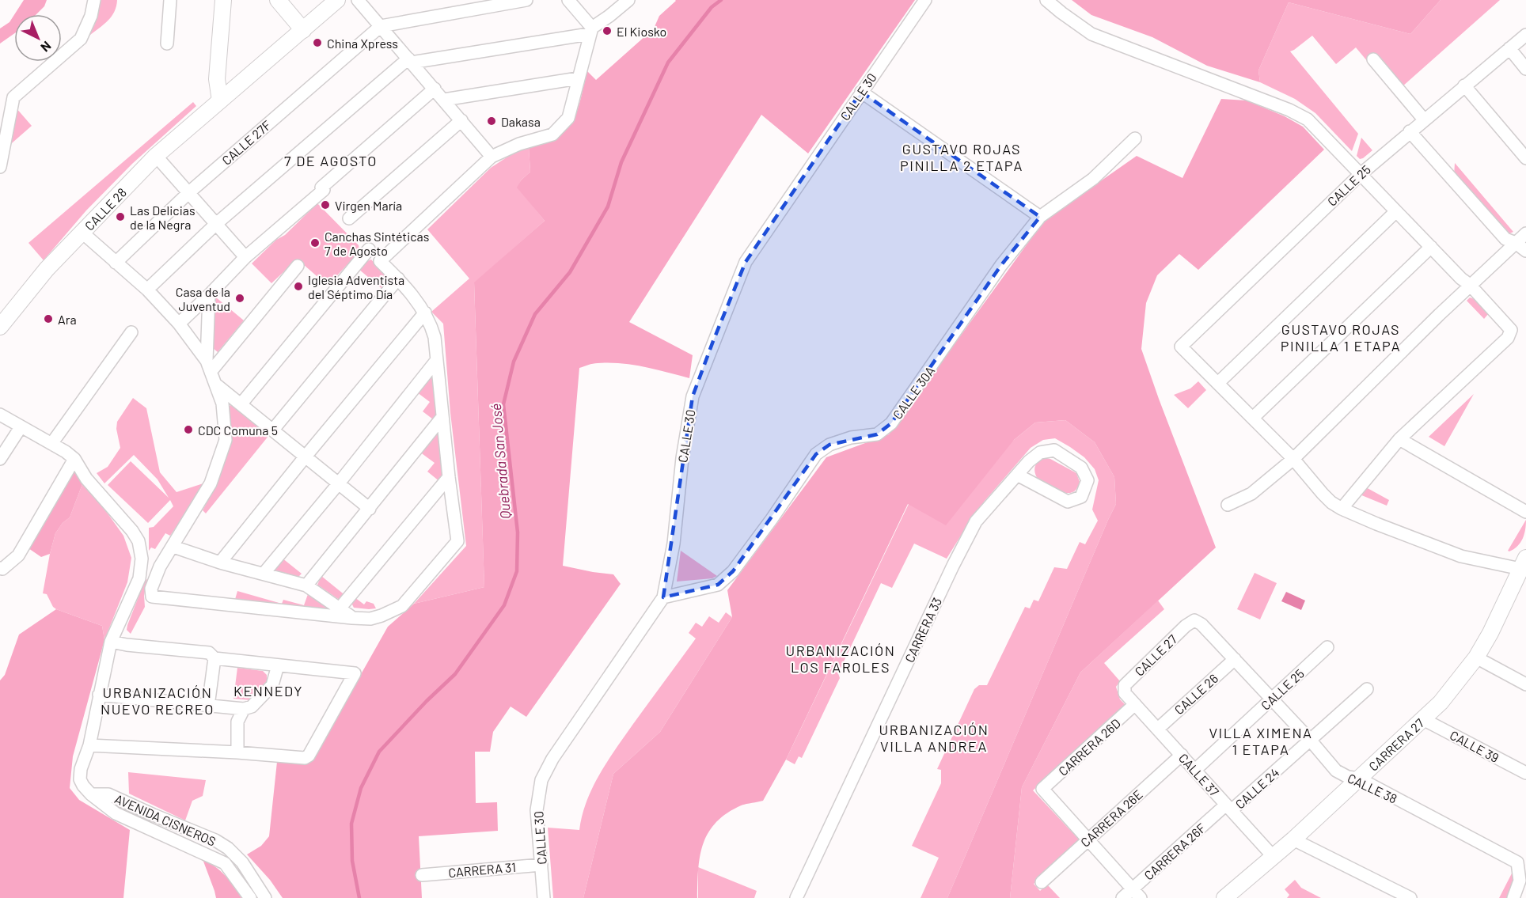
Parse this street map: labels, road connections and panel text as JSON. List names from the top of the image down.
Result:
{
  "streets": {
    "street": [
      "CALLE 30",
      "CALLE 27F",
      "CALLE 25",
      "CALLE 28",
      "CALLE 30A",
      "CARRERA 33",
      "CALLE 27",
      "CALLE 26",
      "CARRERA 27",
      "CALLE 39",
      "CARRERA 26D",
      "CALLE 37",
      "CALLE 24",
      "CALLE 38",
      "CARRERA 26E",
      "AVENIDA CISNEROS",
      "CARRERA 26F",
      "CARRERA 31"
    ]
  },
  "crossings": [
    ["CALLE 30", "CALLE 30A"],
    ["CALLE 30", "CARRERA 31"],
    ["CALLE 25", "CALLE 37"],
    ["CALLE 25", "CALLE 38"],
    ["CALLE 27", "CALLE 37"],
    ["CALLE 27", "CALLE 38"],
    ["CALLE 26", "CALLE 37"],
    ["CALLE 26", "CALLE 38"],
    ["CARRERA 27", "CALLE 39"],
    ["CARRERA 27", "CALLE 37"],
    ["CARRERA 27", "CALLE 38"],
    ["CARRERA 26D", "CALLE 37"],
    ["CARRERA 26D", "CARRERA 26E"],
    ["CALLE 37", "CALLE 24"],
    ["CALLE 37", "CARRERA 26E"],
    ["CALLE 37", "CARRERA 26F"],
    ["CALLE 24", "CALLE 38"],
    ["CALLE 24", "CARRERA 26F"]
  ],
  "districts": [
    "GUSTAVO ROJAS PINILLA 2 ETAPA",
    "7 DE AGOSTO",
    "GUSTAVO ROJAS PINILLA 1 ETAPA",
    "URBANIZACIÓN LOS FAROLES",
    "KENNEDY",
    "URBANIZACIÓN NUEVO RECREO",
    "URBANIZACIÓN VILLA ANDREA",
    "VILLA XIMENA 1 ETAPA"
  ],
  "water": ["Quebrada San José"],
  "places": [
    "El Kiosko",
    "China Xpress",
    "Dakasa",
    "Virgen María",
    "Las Delicias de la Negra",
    "Canchas Sintéticas 7 de Agosto",
    "Iglesia Adventista del Séptimo Día",
    "Casa de la Juventud",
    "Ara",
    "CDC Comuna 5"
  ],
  "north": "bottom right"
}
